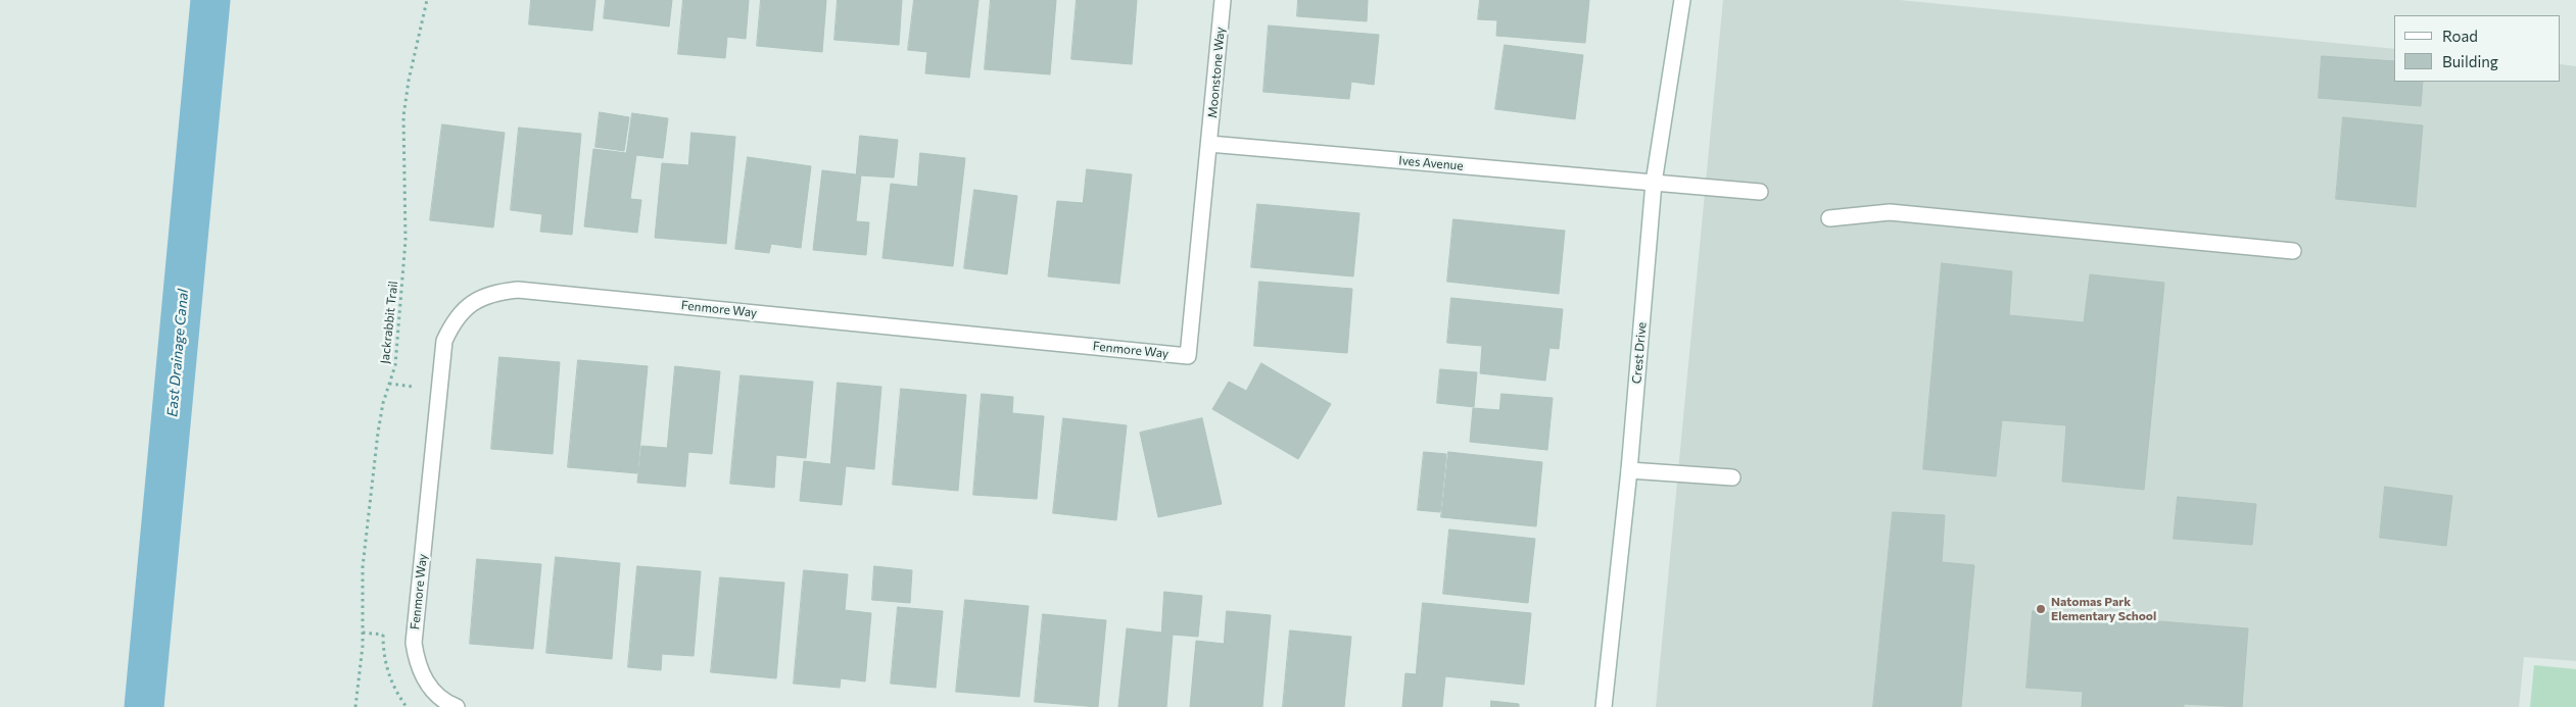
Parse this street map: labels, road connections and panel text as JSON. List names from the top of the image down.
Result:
{
  "streets": {
    "street": [
      "Moonstone Way",
      "Ives Avenue",
      "Fenmore Way",
      "Crest Drive"
    ],
    "path": ["Jackrabbit Trail"]
  },
  "crossings": [
    ["Moonstone Way", "Ives Avenue"],
    ["Moonstone Way", "Fenmore Way"],
    ["Ives Avenue", "Fenmore Way"],
    ["Ives Avenue", "Crest Drive"]
  ],
  "water": ["East Drainage Canal"],
  "places": ["Natomas Park Elementary School"],
  "legend": ["Road", "Building"]
}
